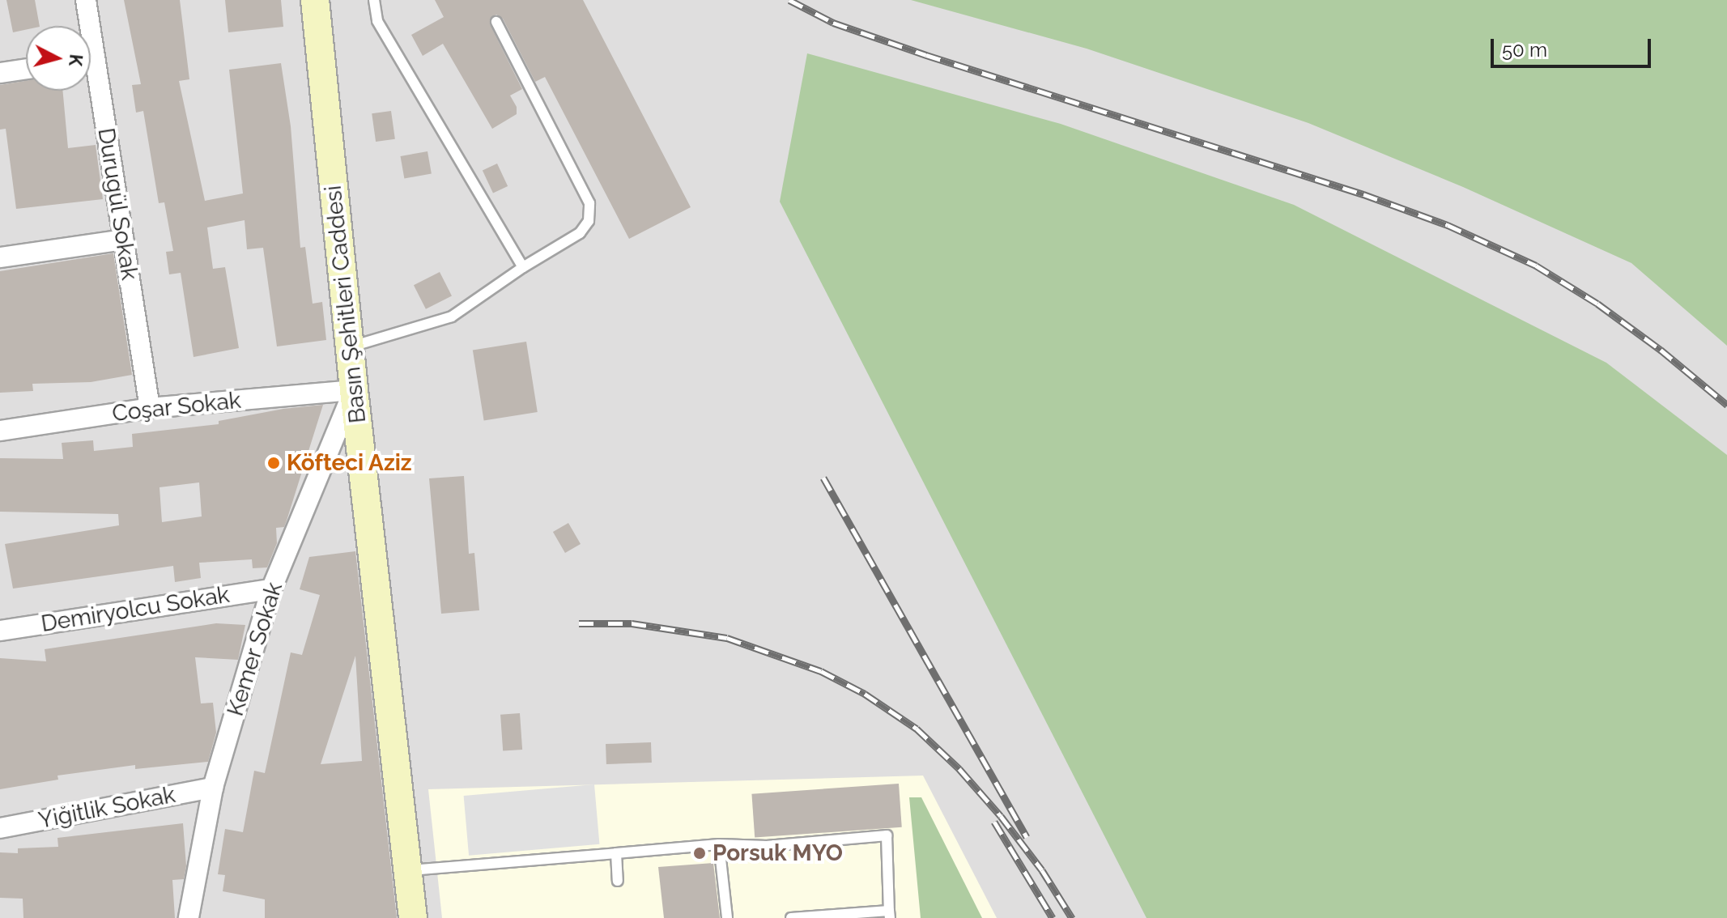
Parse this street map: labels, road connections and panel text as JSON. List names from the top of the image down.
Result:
{
  "streets": {
    "main road": ["Basın Şehitleri Caddesi"],
    "street": [
      "Durugül Sokak",
      "Coşar Sokak",
      "Demiryolcu Sokak",
      "Kemer Sokak",
      "Yiğitlik Sokak"
    ]
  },
  "crossings": [
    ["Durugül Sokak", "Coşar Sokak"],
    ["Basın Şehitleri Caddesi", "Coşar Sokak"],
    ["Basın Şehitleri Caddesi", "Kemer Sokak"],
    ["Coşar Sokak", "Kemer Sokak"],
    ["Demiryolcu Sokak", "Kemer Sokak"],
    ["Kemer Sokak", "Yiğitlik Sokak"]
  ],
  "places": ["Köfteci Aziz", "Porsuk MYO"],
  "scale_bar": "50 m",
  "north": "right"
}
